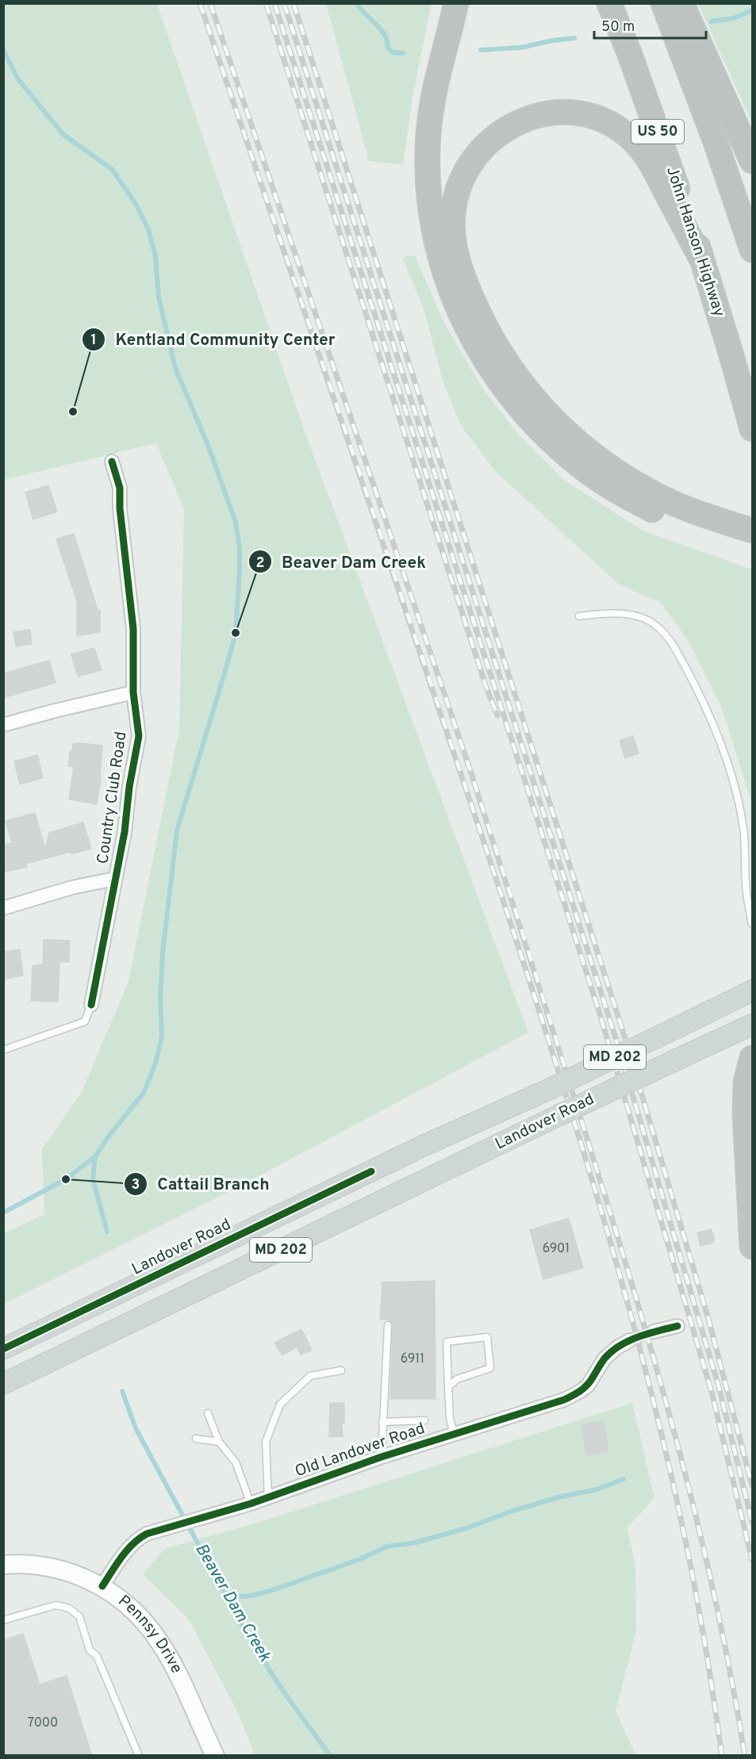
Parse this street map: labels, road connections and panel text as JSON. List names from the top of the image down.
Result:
{
  "streets": {
    "highway": ["US 50", "John Hanson Highway"],
    "main road": ["MD 202", "Landover Road", "Pennsy Drive"],
    "street": ["Country Club Road", "Old Landover Road"]
  },
  "crossings": [
    ["Old Landover Road", "Pennsy Drive"]
  ],
  "water": ["Beaver Dam Creek"],
  "places": ["Kentland Community Center", "Beaver Dam Creek", "Cattail Branch"],
  "house_numbers": ["6901", "6911", "7000"],
  "scale_bar": "50 m"
}
